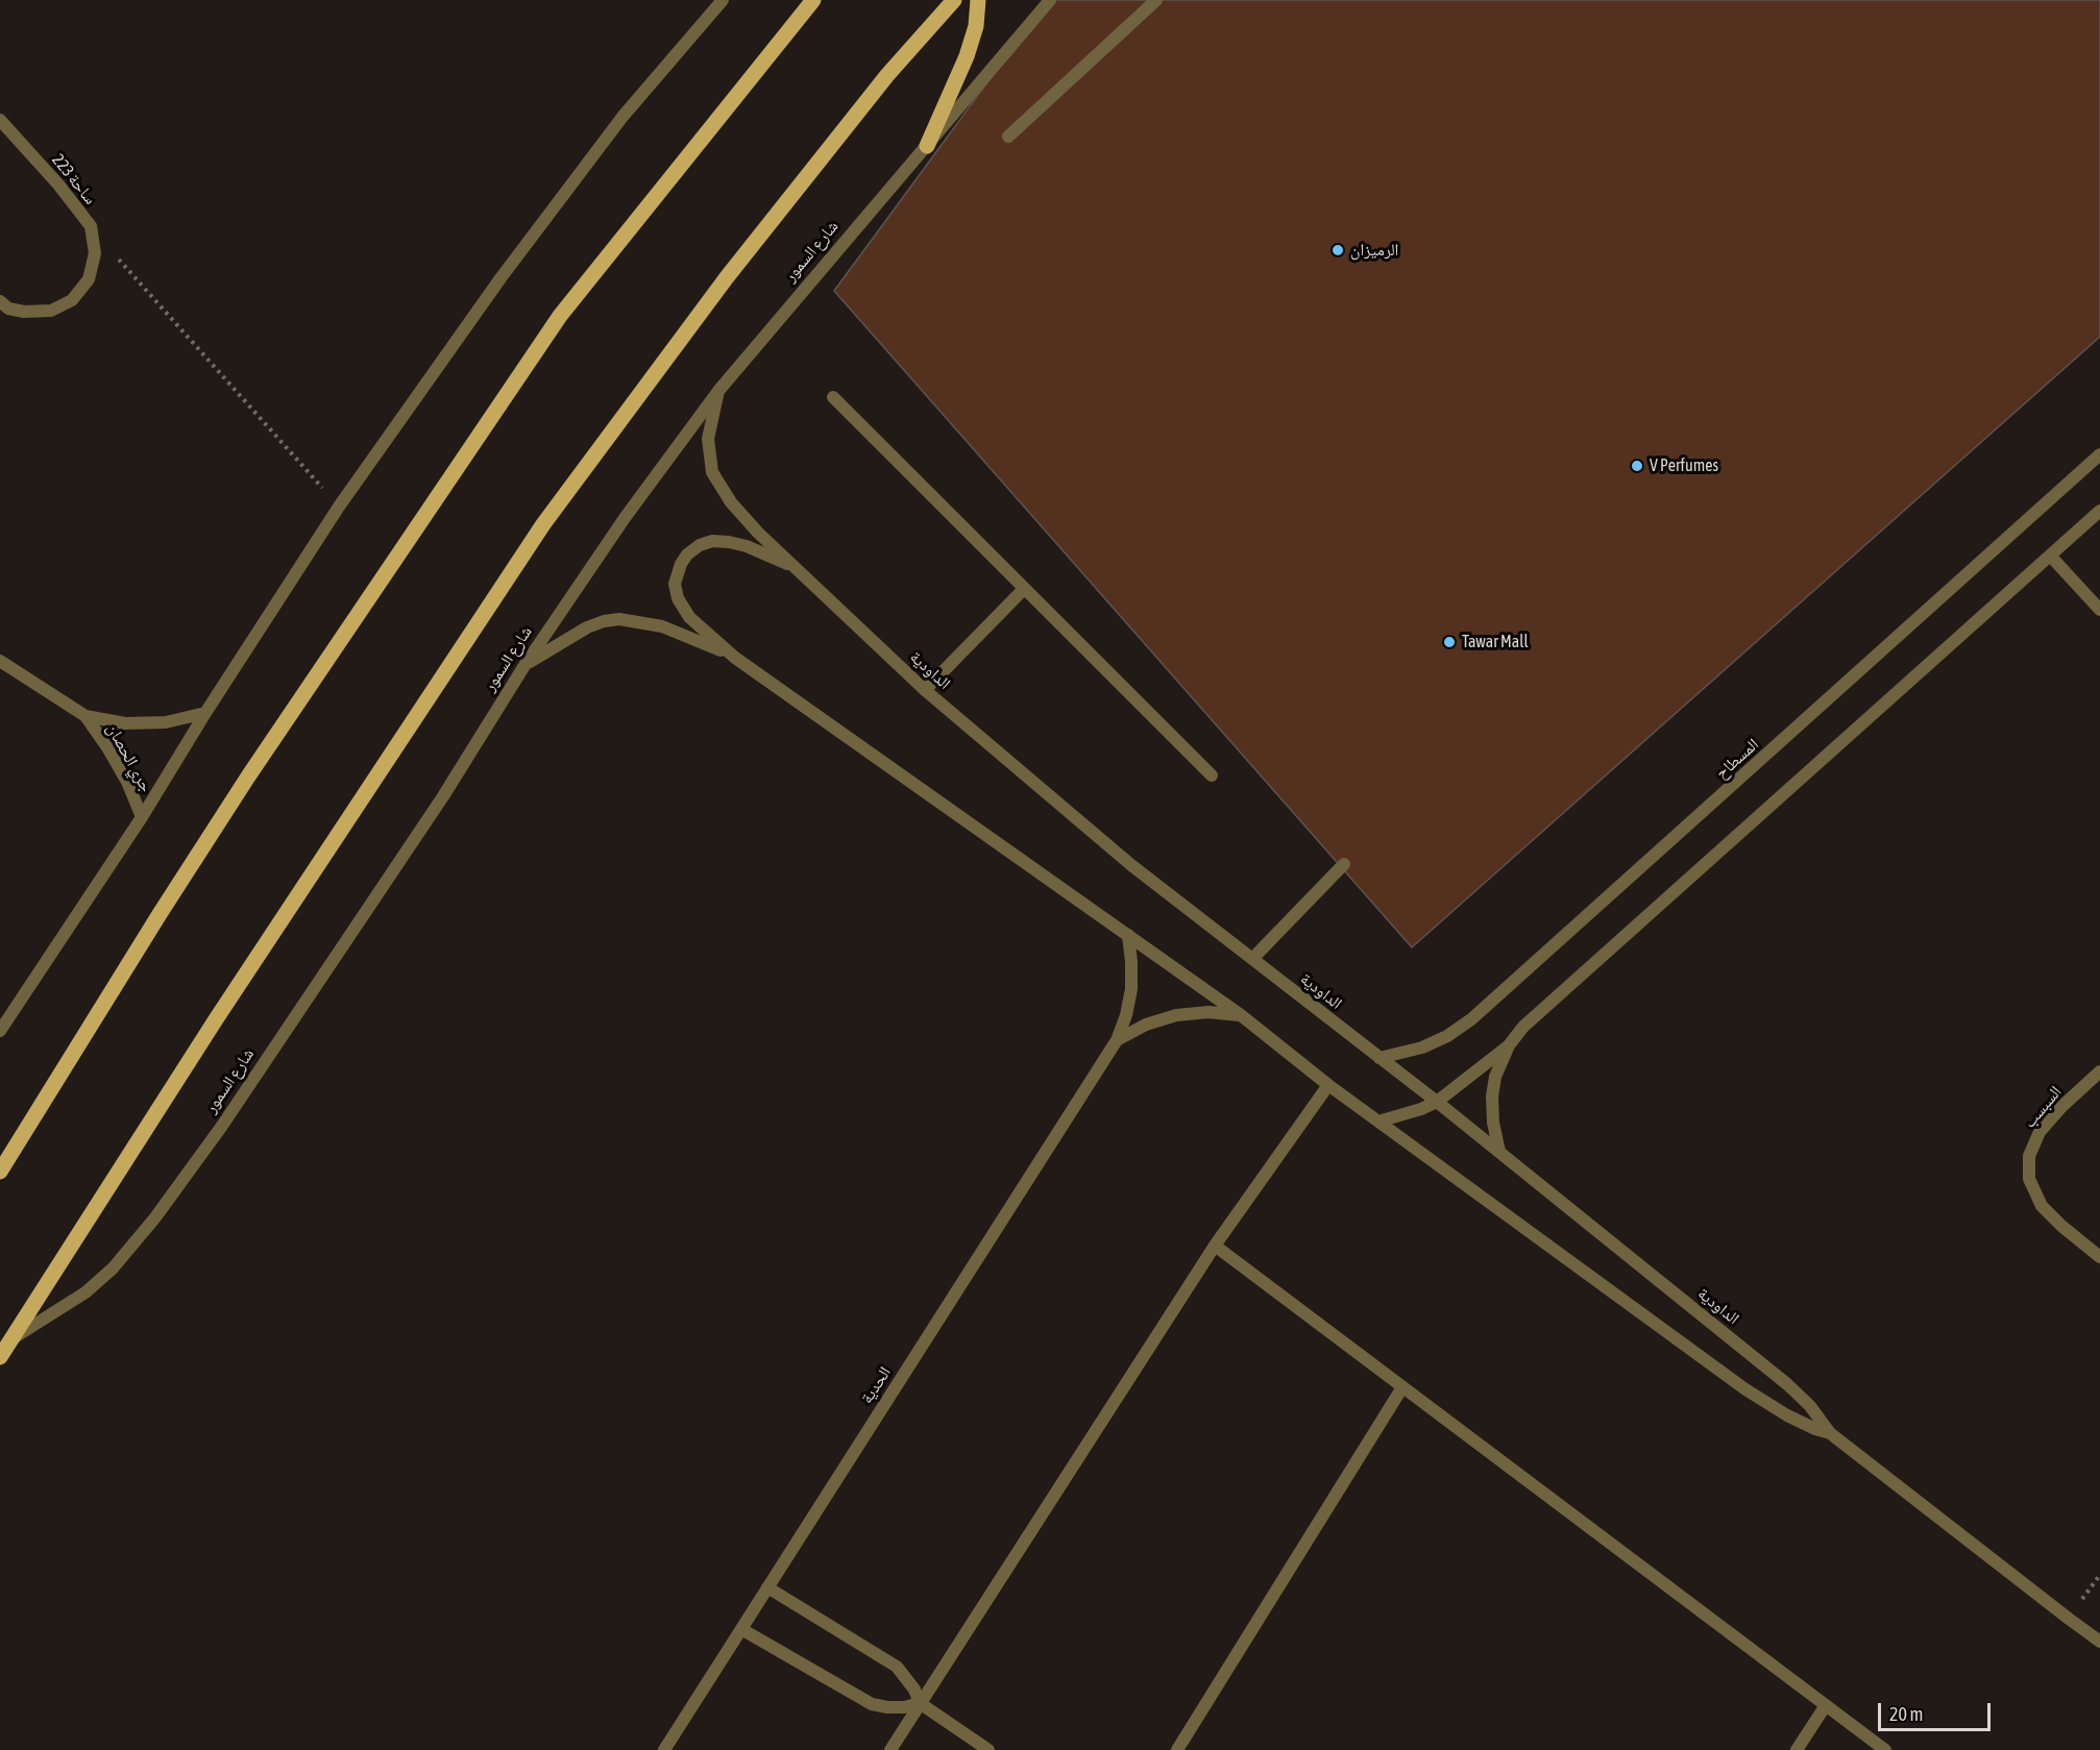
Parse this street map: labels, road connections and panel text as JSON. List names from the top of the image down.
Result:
{
  "streets": {
    "main road": ["شارع السمور"],
    "street": [
      "ساحة 223",
      "الداودية",
      "جري الحصان",
      "المسطاح",
      "السبسب",
      "الحدية"
    ]
  },
  "crossings": [
    ["شارع السمور", "الداودية"],
    ["الداودية", "المسطاح"],
    ["الداودية", "الحدية"]
  ],
  "places": ["الرميزان", "V Perfumes", "Tawar Mall"],
  "scale_bar": "20 m"
}
